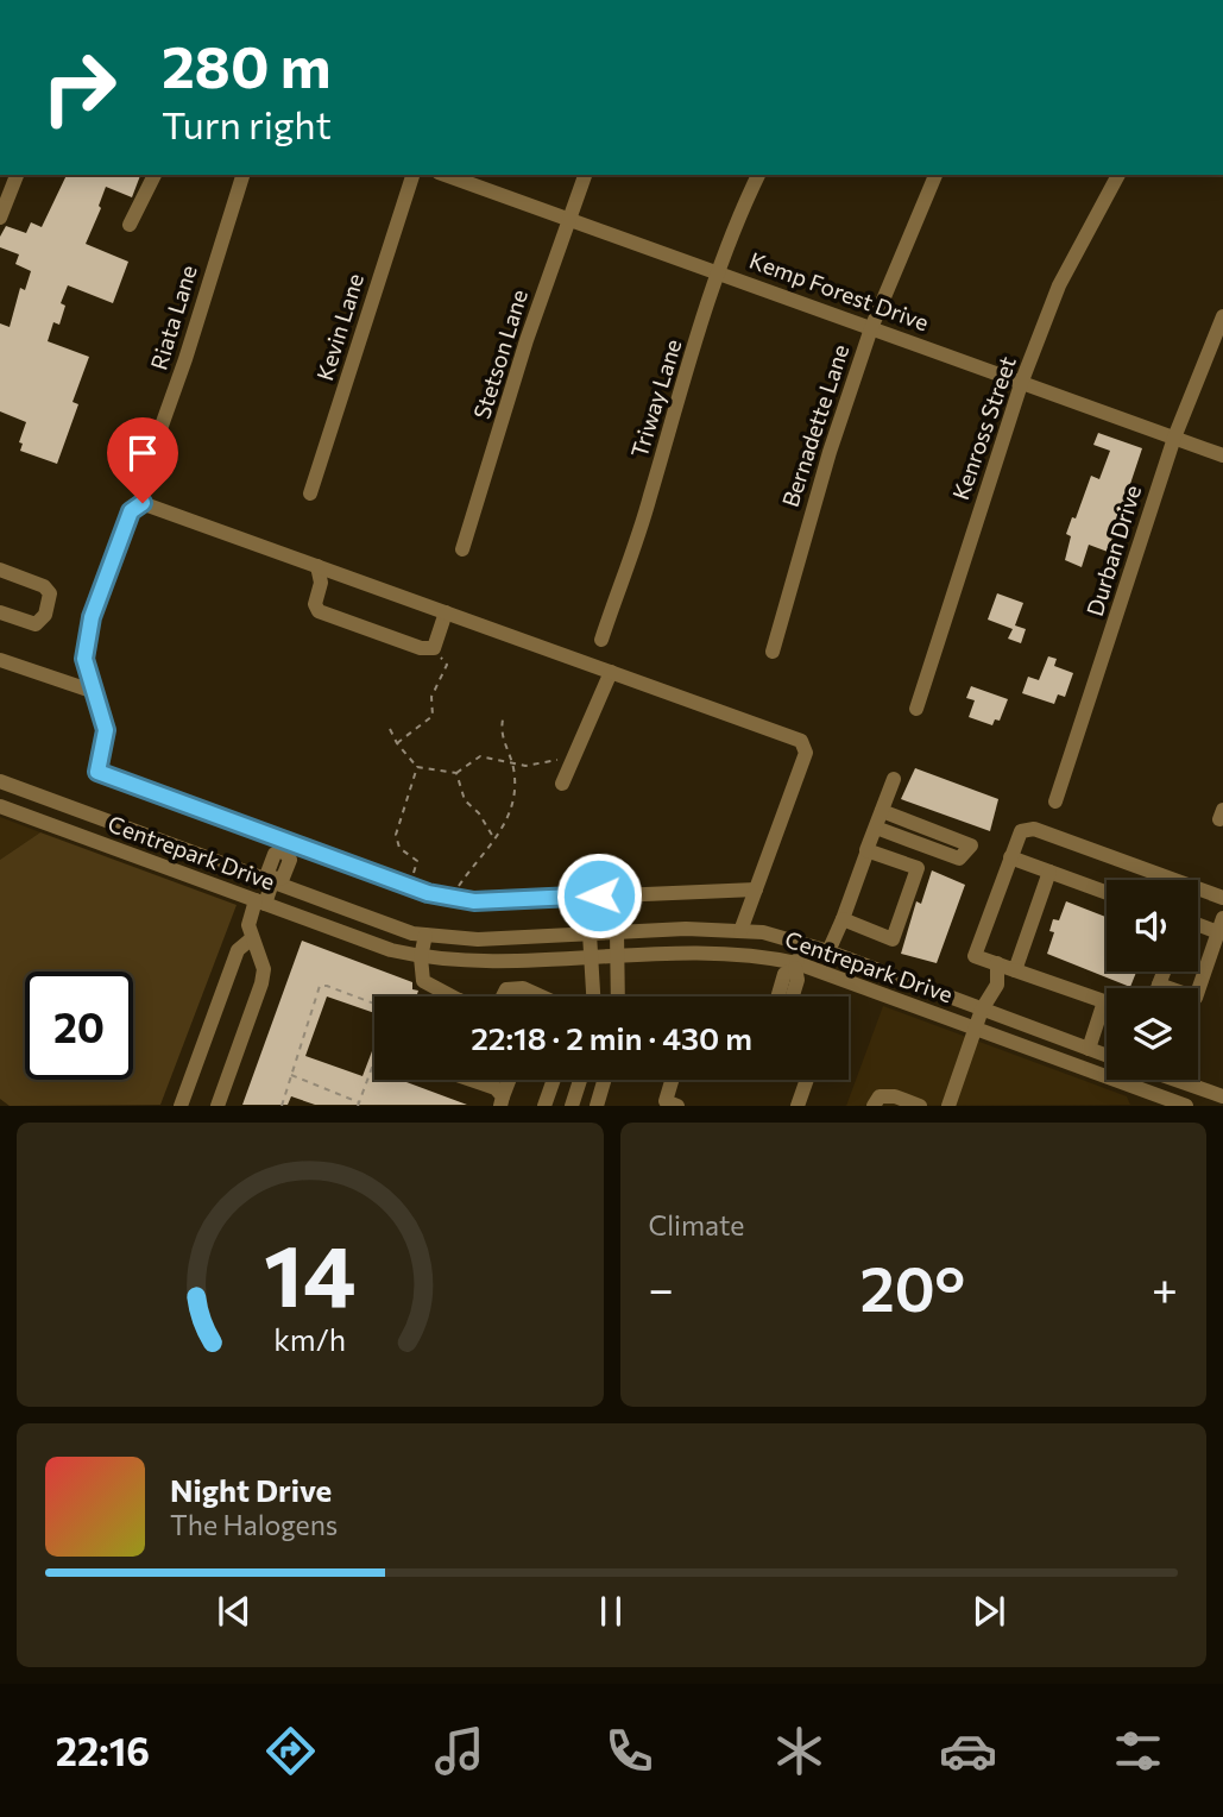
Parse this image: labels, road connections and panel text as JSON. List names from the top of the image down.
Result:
{
  "streets": {
    "street": [
      "Kemp Forest Drive",
      "Riata Lane",
      "Kevin Lane",
      "Stetson Lane",
      "Triway Lane",
      "Bernadette Lane",
      "Kenross Street",
      "Durban Drive",
      "Centrepark Drive"
    ]
  },
  "crossings": [
    ["Kemp Forest Drive", "Stetson Lane"],
    ["Kemp Forest Drive", "Triway Lane"],
    ["Kemp Forest Drive", "Bernadette Lane"],
    ["Kemp Forest Drive", "Kenross Street"],
    ["Kemp Forest Drive", "Durban Drive"]
  ],
  "page": {
    "turn": ["280 m", "Turn right"],
    "limit": "20",
    "trip": "22:18 · 2 min · 430 m",
    "tile": "Climate",
    "heat": ["−", "20°", "+"],
    "song": ["Night Drive", "The Halogens"],
    "tabs": "22:16",
    "gauge": ["14", "km/h"]
  }
}
